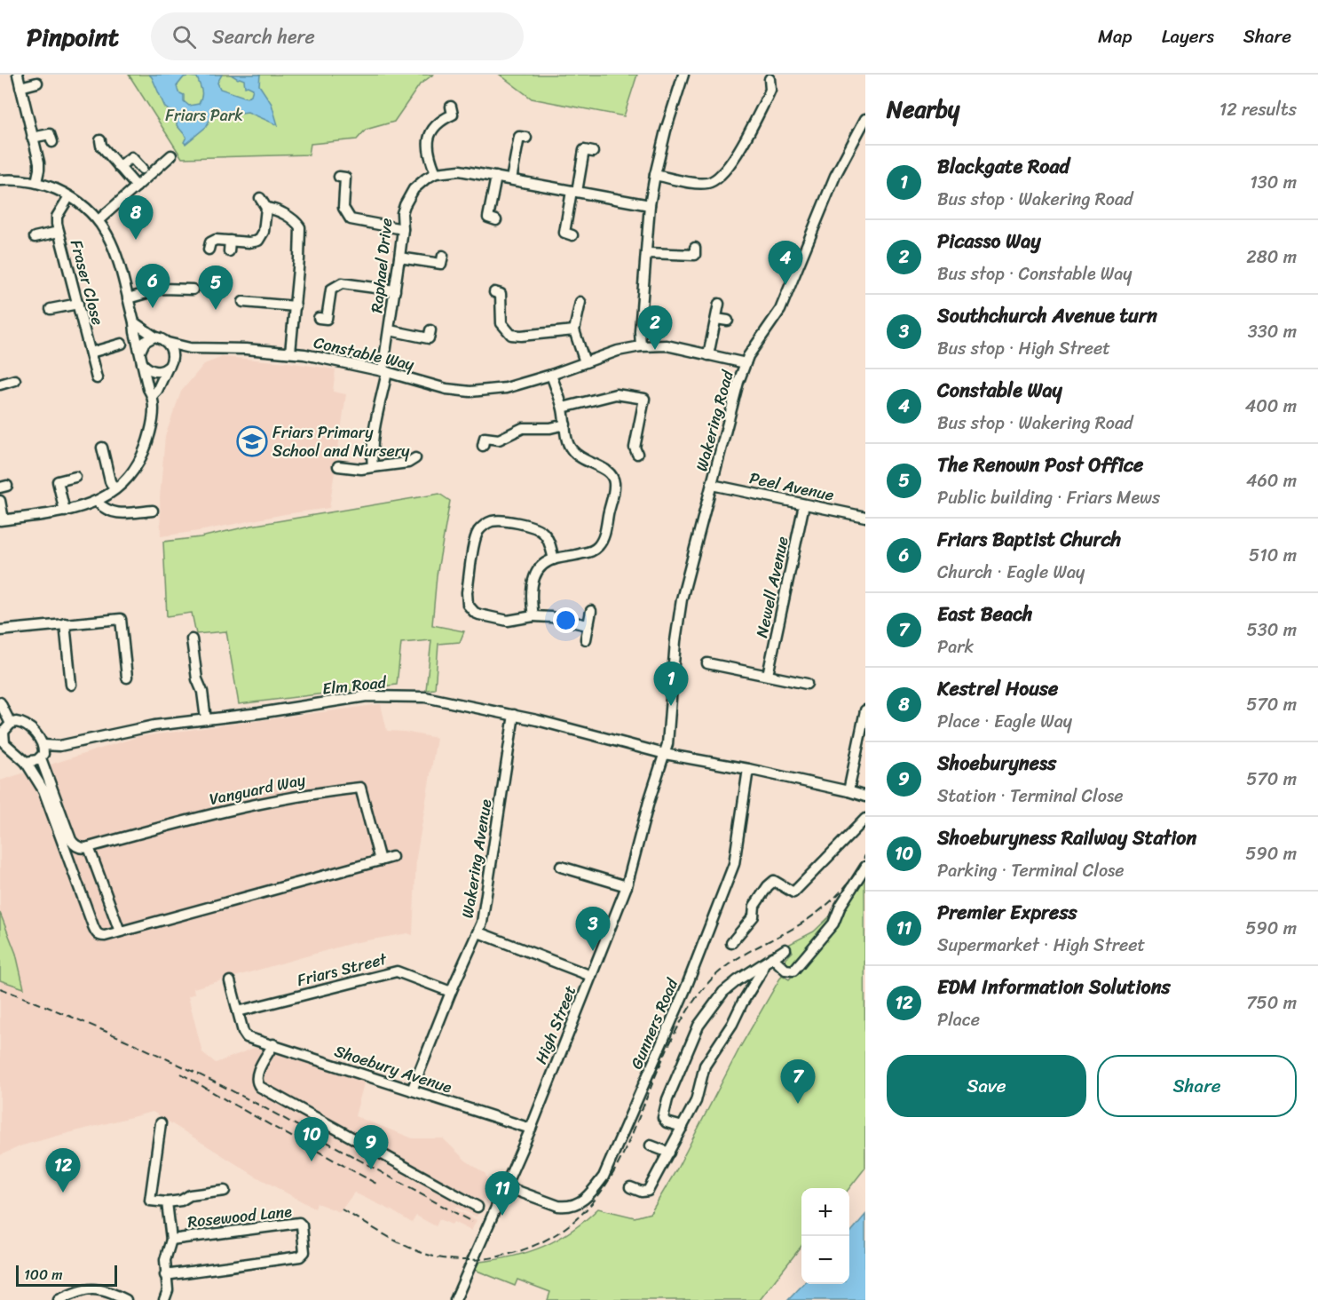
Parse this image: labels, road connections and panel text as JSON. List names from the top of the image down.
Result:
{
  "streets": {
    "street": [
      "Raphael Drive",
      "Fraser Close",
      "Constable Way",
      "Wakering Road",
      "Peel Avenue",
      "Newell Avenue",
      "Elm Road",
      "Vanguard Way",
      "Wakering Avenue",
      "Friars Street",
      "Gunners Road",
      "High Street",
      "Shoebury Avenue",
      "Rosewood Lane"
    ]
  },
  "crossings": [
    ["Raphael Drive", "Constable Way"],
    ["Constable Way", "Wakering Road"],
    ["Wakering Road", "Peel Avenue"],
    ["Wakering Road", "Elm Road"],
    ["Wakering Road", "High Street"],
    ["Peel Avenue", "Newell Avenue"],
    ["Elm Road", "Wakering Avenue"],
    ["Elm Road", "Gunners Road"],
    ["Elm Road", "High Street"],
    ["Wakering Avenue", "Friars Street"],
    ["Wakering Avenue", "Shoebury Avenue"],
    ["Friars Street", "Shoebury Avenue"],
    ["Gunners Road", "High Street"],
    ["High Street", "Shoebury Avenue"]
  ],
  "parks": ["Friars Park"],
  "places": {
    "school or university": ["Friars Primary School and Nursery"]
  },
  "scale_bar": "100 m",
  "page": {
    "header": "Pinpoint",
    "search": "Search here",
    "nav": ["Map", "Layers", "Share"],
    "heading": ["Nearby", "12 results"],
    "list": [
      {
        "mark": "1",
        "name": "Blackgate Road",
        "note": "Bus stop · Wakering Road",
        "value": "130 m"
      },
      {
        "mark": "2",
        "name": "Picasso Way",
        "note": "Bus stop · Constable Way",
        "value": "280 m"
      },
      {
        "mark": "3",
        "name": "Southchurch Avenue turn",
        "note": "Bus stop · High Street",
        "value": "330 m"
      },
      {
        "mark": "4",
        "name": "Constable Way",
        "note": "Bus stop · Wakering Road",
        "value": "400 m"
      },
      {
        "mark": "5",
        "name": "The Renown Post Office",
        "note": "Public building · Friars Mews",
        "value": "460 m"
      },
      {
        "mark": "6",
        "name": "Friars Baptist Church",
        "note": "Church · Eagle Way",
        "value": "510 m"
      },
      {
        "mark": "7",
        "name": "East Beach",
        "note": "Park",
        "value": "530 m"
      },
      {
        "mark": "8",
        "name": "Kestrel House",
        "note": "Place · Eagle Way",
        "value": "570 m"
      },
      {
        "mark": "9",
        "name": "Shoeburyness",
        "note": "Station · Terminal Close",
        "value": "570 m"
      },
      {
        "mark": "10",
        "name": "Shoeburyness Railway Station",
        "note": "Parking · Terminal Close",
        "value": "590 m"
      },
      {
        "mark": "11",
        "name": "Premier Express",
        "note": "Supermarket · High Street",
        "value": "590 m"
      },
      {
        "mark": "12",
        "name": "EDM Information Solutions",
        "note": "Place",
        "value": "750 m"
      }
    ],
    "pins": [
      "8",
      "4",
      "6",
      "5",
      "2",
      "1",
      "3",
      "7",
      "10",
      "9",
      "12",
      "11"
    ],
    "buttons": ["Save", "Share"],
    "map_buttons": ["+", "−"],
    "scale": "100 m"
  }
}
